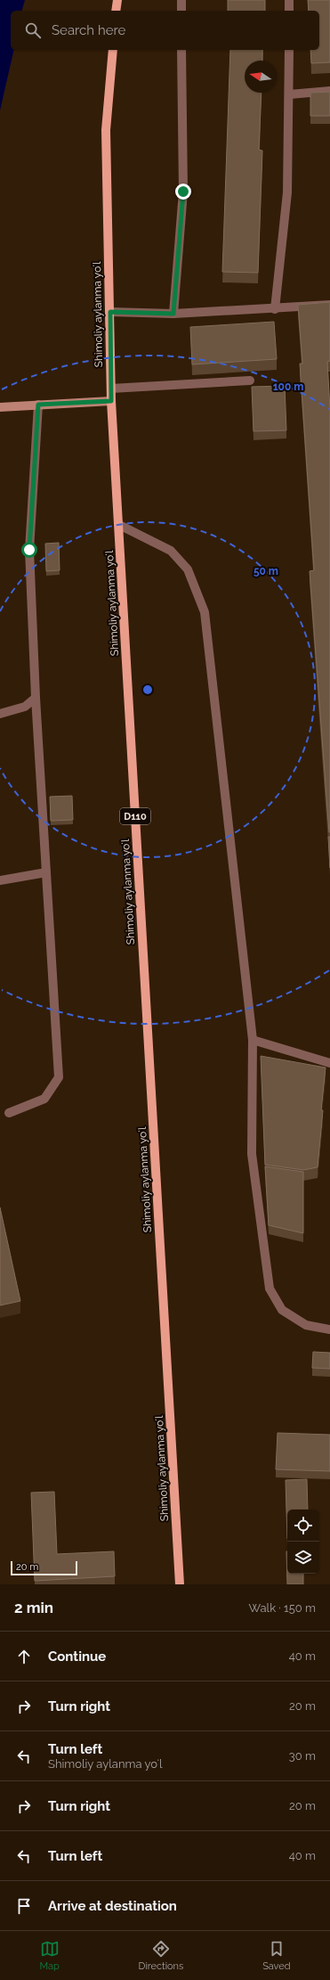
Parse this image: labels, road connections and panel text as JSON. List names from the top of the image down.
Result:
{
  "streets": {
    "main road": ["Shimoliy aylanma yoʻl", "D110"]
  },
  "scale_bar": "20 m",
  "north": "left",
  "page": {
    "search": "Search here",
    "scale": "20 m",
    "heading": ["2 min", "Walk · 150 m"],
    "list": [
      ["Continue", "40 m"],
      ["Turn right", "20 m"],
      ["Turn left", "Shimoliy aylanma yoʻl", "30 m"],
      ["Turn right", "20 m"],
      ["Turn left", "40 m"],
      "Arrive at destination"
    ],
    "nav": ["Map", "Directions", "Saved"]
  },
  "rings": ["100 m", "50 m"]
}
